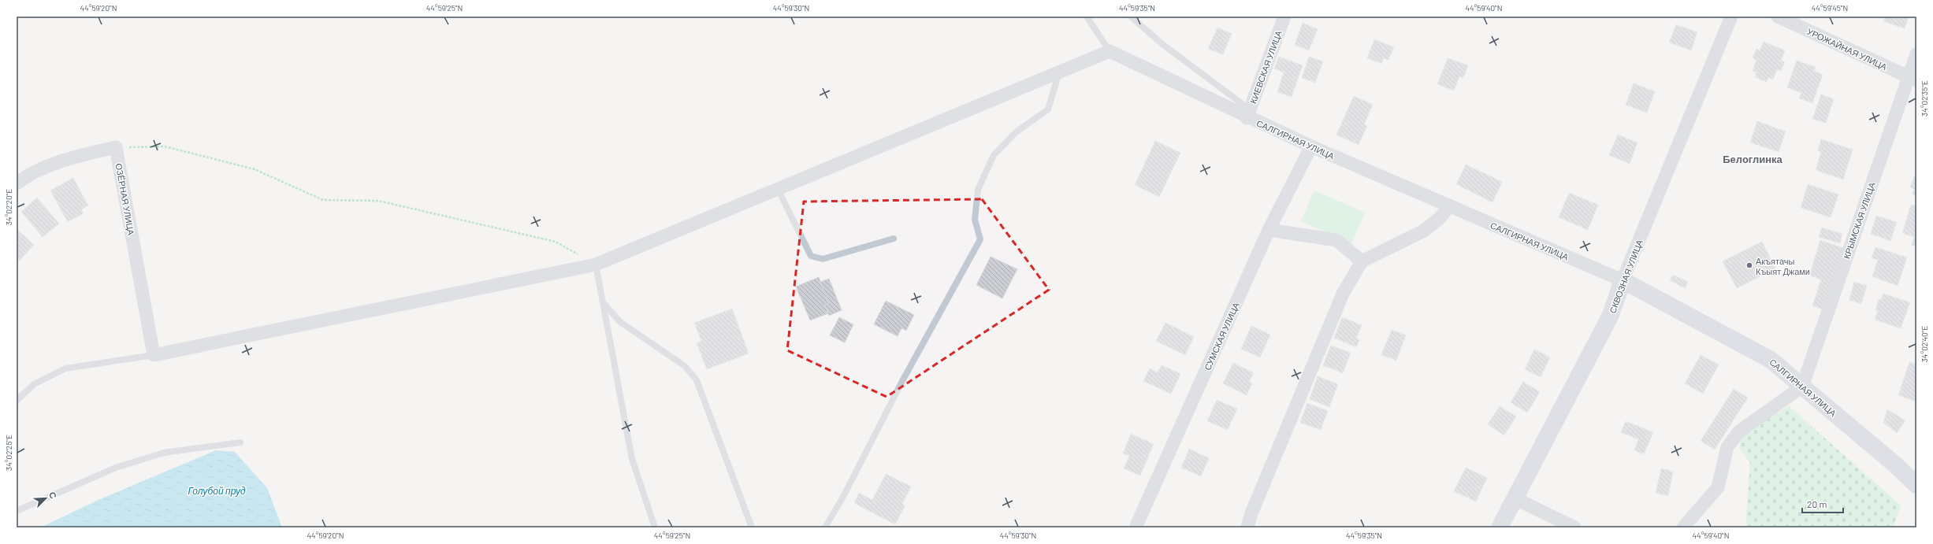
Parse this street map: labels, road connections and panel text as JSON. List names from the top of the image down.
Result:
{
  "streets": {
    "main road": ["САЛГИРНАЯ УЛИЦА", "СКВОЗНАЯ УЛИЦА"],
    "street": [
      "УРОЖАЙНАЯ УЛИЦА",
      "КИЕВСКАЯ УЛИЦА",
      "ОЗЁРНАЯ УЛИЦА",
      "КРЫМСКАЯ УЛИЦА",
      "СУМСКАЯ УЛИЦА"
    ]
  },
  "crossings": [
    ["УРОЖАЙНАЯ УЛИЦА", "КРЫМСКАЯ УЛИЦА"],
    ["КИЕВСКАЯ УЛИЦА", "САЛГИРНАЯ УЛИЦА"],
    ["САЛГИРНАЯ УЛИЦА", "КРЫМСКАЯ УЛИЦА"],
    ["САЛГИРНАЯ УЛИЦА", "СКВОЗНАЯ УЛИЦА"],
    ["САЛГИРНАЯ УЛИЦА", "СУМСКАЯ УЛИЦА"]
  ],
  "districts": ["Белоглинка"],
  "water": ["Голубой пруд"],
  "places": ["Акъятачы Къыят Джами"],
  "scale_bar": "20 m",
  "north": "top right",
  "coordinates": [
    "44°59'20\"N",
    "44°59'25\"N",
    "44°59'30\"N",
    "44°59'35\"N",
    "44°59'40\"N",
    "44°59'45\"N",
    "34°02'35\"E",
    "34°02'20\"E",
    "34°02'40\"E",
    "34°02'25\"E"
  ]
}
